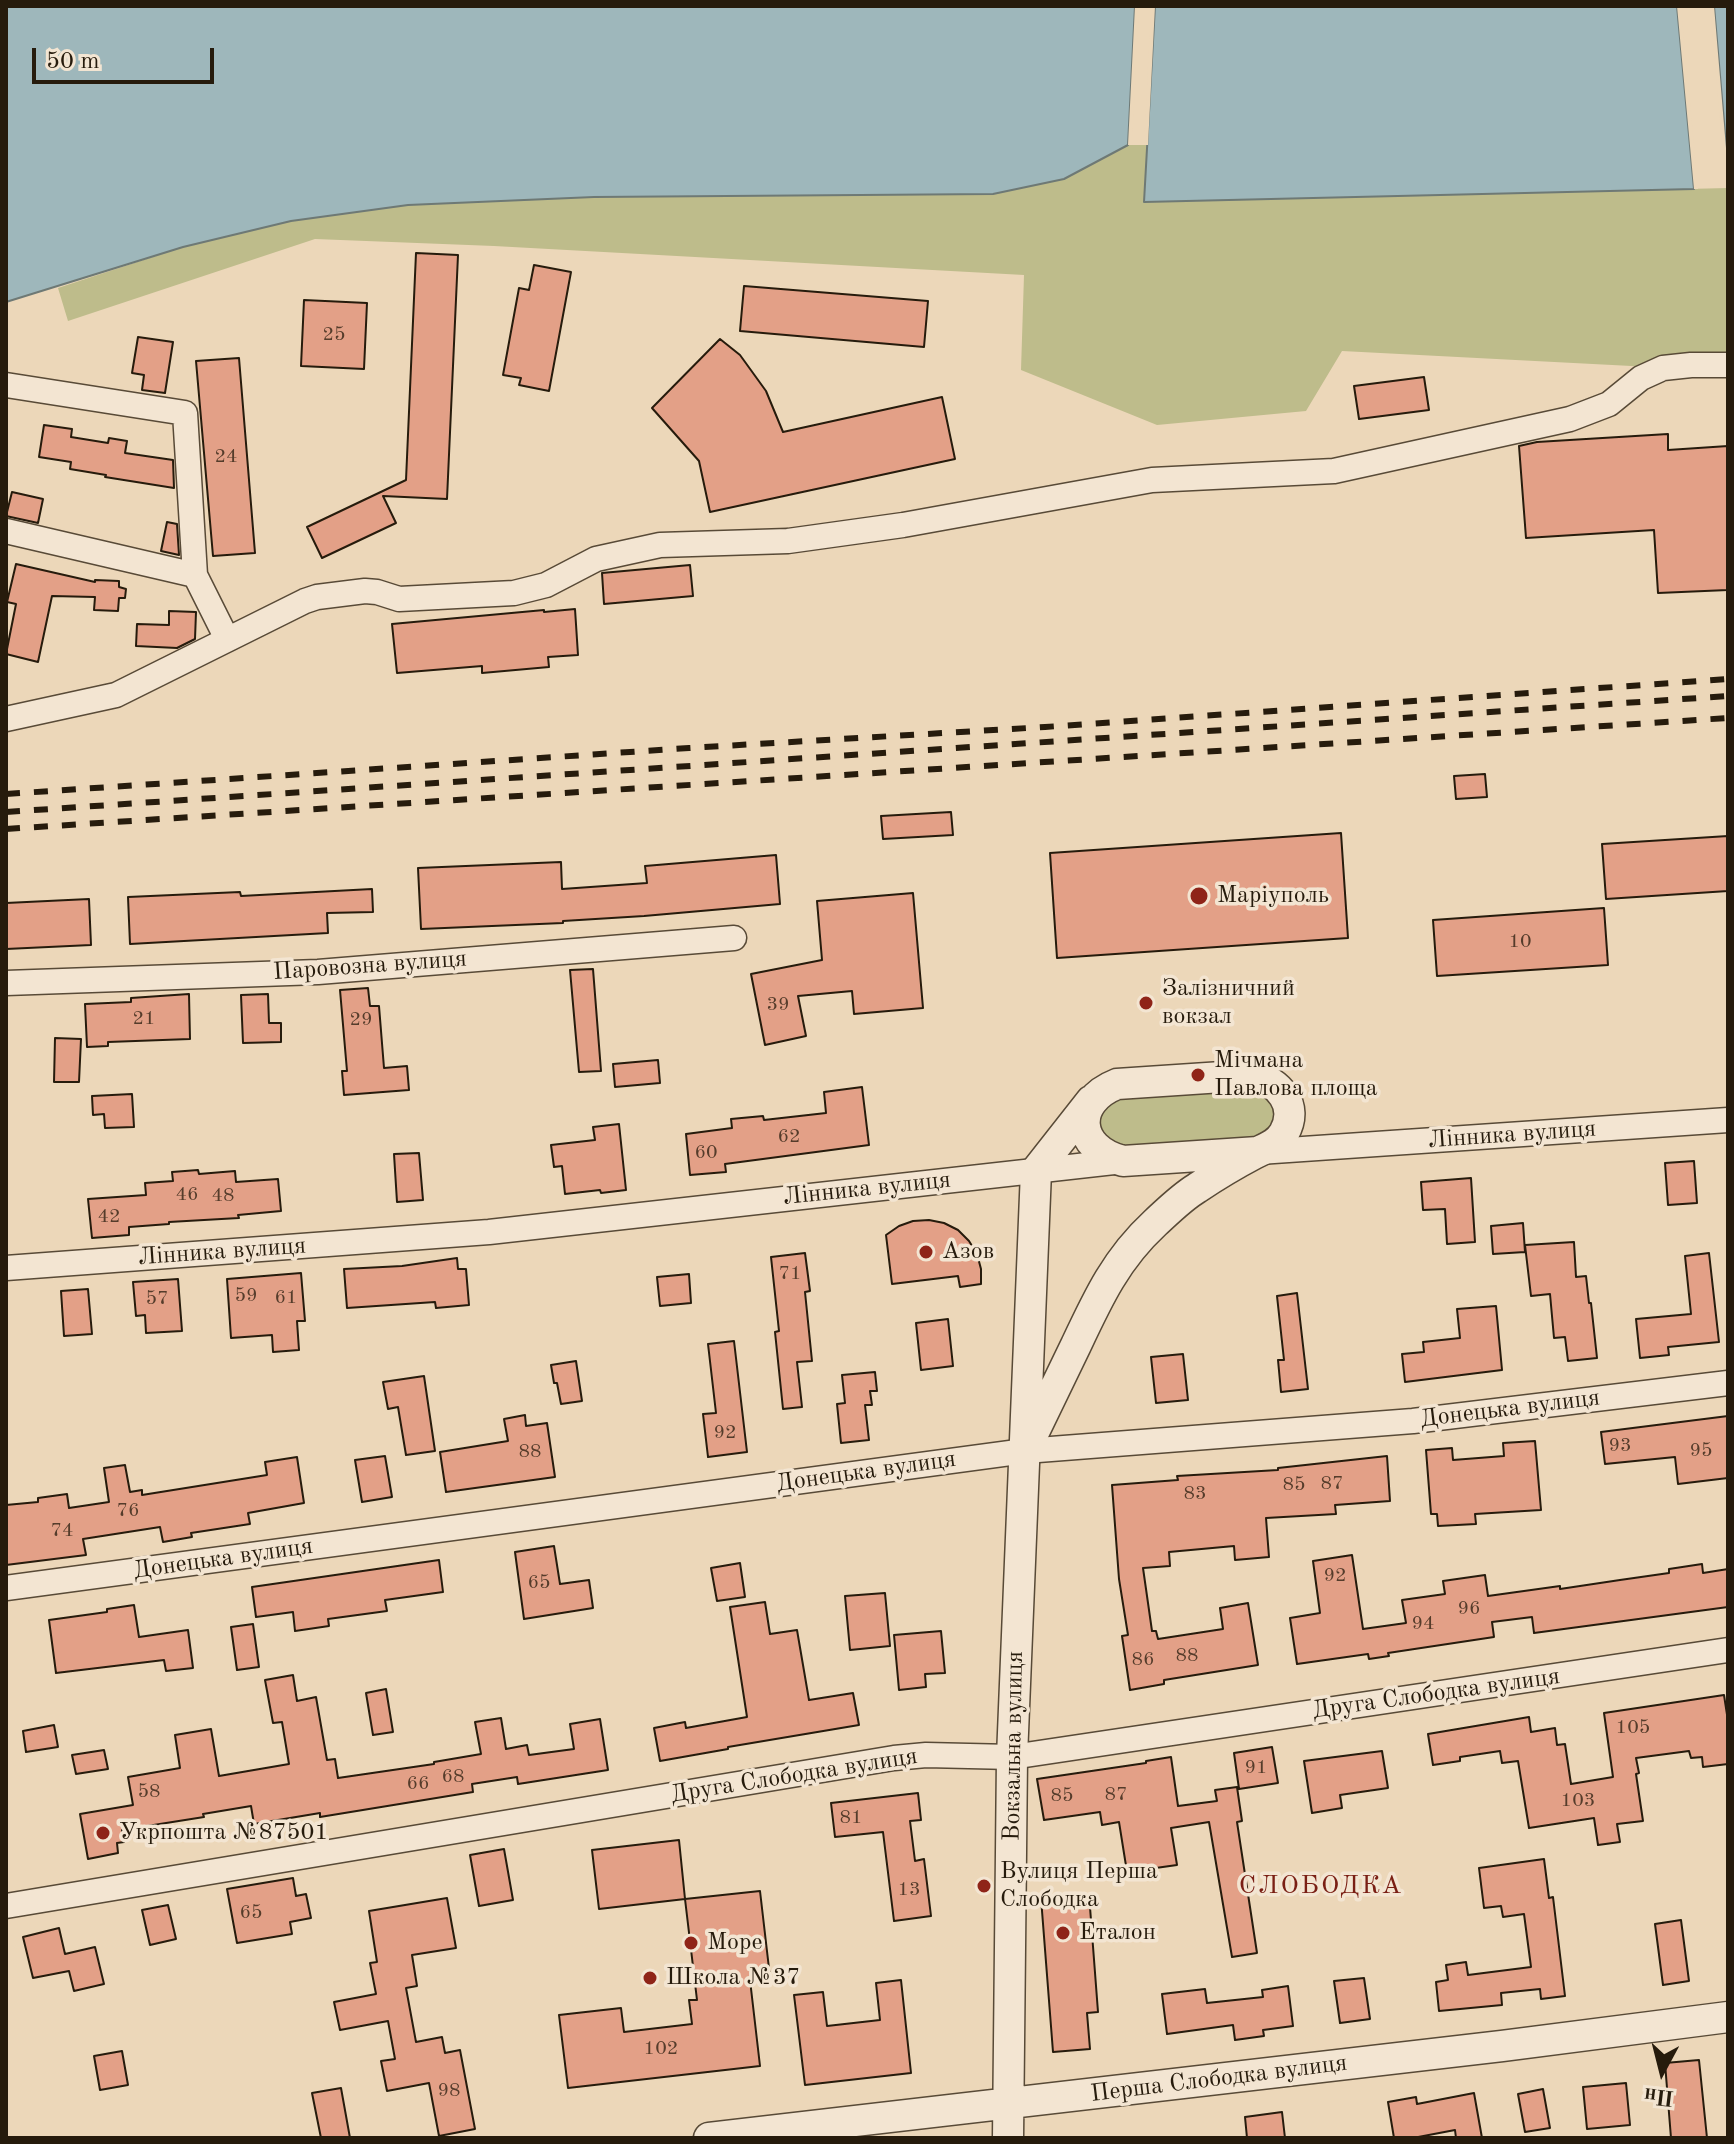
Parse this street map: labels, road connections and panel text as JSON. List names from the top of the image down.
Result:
{
  "streets": {
    "street": [
      "Паровозна вулиця",
      "Лінника вулиця",
      "Донецька вулиця",
      "Друга Слободка вулиця",
      "Вокзальна вулиця",
      "Перша Слободка вулиця"
    ]
  },
  "crossings": [
    ["Лінника вулиця", "Вокзальна вулиця"],
    ["Донецька вулиця", "Вокзальна вулиця"],
    ["Друга Слободка вулиця", "Вокзальна вулиця"],
    ["Вокзальна вулиця", "Перша Слободка вулиця"]
  ],
  "districts": ["СЛОБОДКА"],
  "places": [
    "Маріуполь",
    "Залізничний вокзал",
    "Мічмана Павлова площа",
    "Азов",
    "Укрпошта №87501",
    "Вулиця Перша Слободка",
    "Еталон",
    "Море",
    "Школа №37"
  ],
  "house_numbers": [
    "25",
    "24",
    "10",
    "39",
    "21",
    "29",
    "62",
    "60",
    "46",
    "48",
    "42",
    "71",
    "59",
    "61",
    "57",
    "92",
    "93",
    "95",
    "88",
    "87",
    "85",
    "83",
    "76",
    "74",
    "92",
    "65",
    "96",
    "94",
    "88",
    "86",
    "105",
    "91",
    "68",
    "66",
    "58",
    "87",
    "85",
    "103",
    "81",
    "13",
    "65",
    "102",
    "98"
  ],
  "scale_bar": "50 m",
  "north": "bottom"
}
